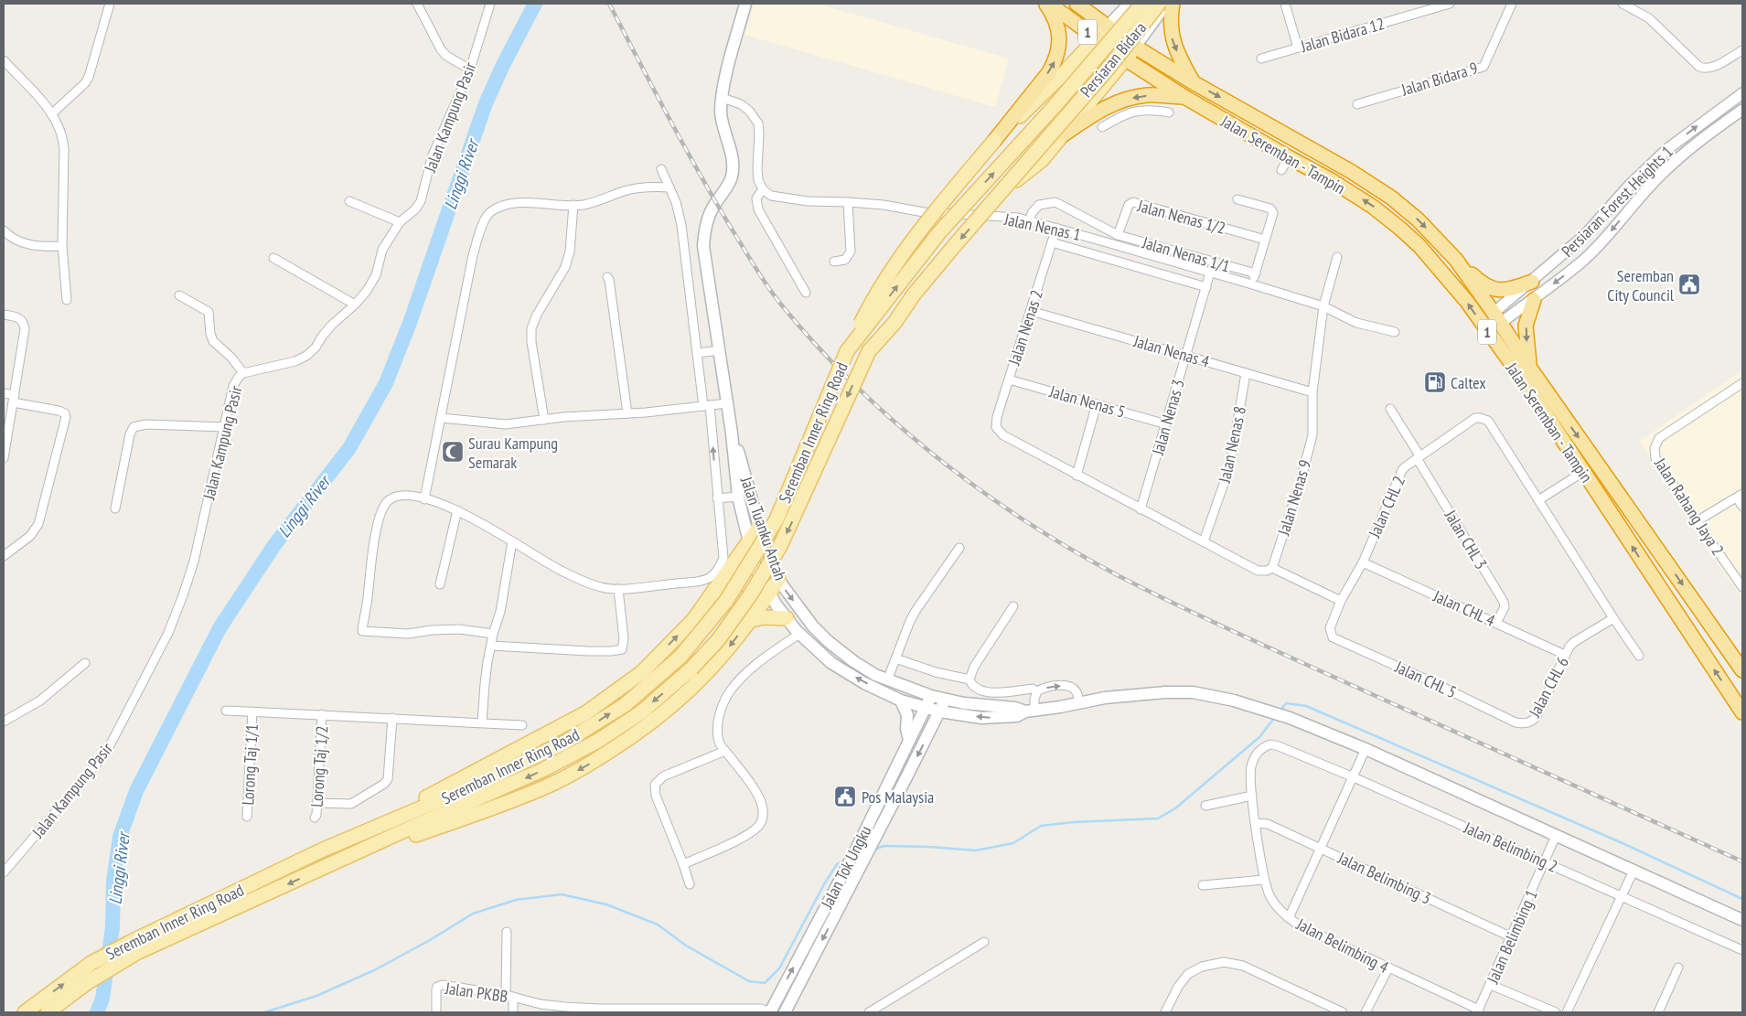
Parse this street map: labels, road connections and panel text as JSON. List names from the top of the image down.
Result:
{
  "streets": {
    "highway": ["1", "Jalan Seremban - Tampin"],
    "main road": [
      "Persiaran Bidara",
      "Seremban Inner Ring Road",
      "Jalan Tuanku Antah",
      "Jalan Tok Ungku"
    ],
    "street": [
      "Jalan Bidara 12",
      "Jalan Bidara 9",
      "Jalan Kampung Pasir",
      "Persiaran Forest Heights 1",
      "Jalan Nenas 1/2",
      "Jalan Nenas 1",
      "Jalan Nenas 1/1",
      "Jalan Nenas 2",
      "Jalan Nenas 4",
      "Jalan Nenas 5",
      "Jalan Nenas 3",
      "Jalan Nenas 8",
      "Jalan Nenas 9",
      "Jalan CHL 2",
      "Jalan Rahang Jaya 2",
      "Jalan CHL 3",
      "Jalan CHL 4",
      "Jalan CHL 5",
      "Jalan CHL 6",
      "Lorong Taj 1/1",
      "Lorong Taj 1/2",
      "Jalan Belimbing 2",
      "Jalan Belimbing 3",
      "Jalan Belimbing 1",
      "Jalan Belimbing 4",
      "Jalan PKBB"
    ]
  },
  "crossings": [
    ["1", "Persiaran Bidara"],
    ["1", "Jalan Seremban - Tampin"],
    ["Persiaran Bidara", "Jalan Seremban - Tampin"],
    ["Persiaran Bidara", "Seremban Inner Ring Road"],
    ["Jalan Seremban - Tampin", "Persiaran Forest Heights 1"],
    ["Jalan Nenas 1/2", "Jalan Nenas 1/1"],
    ["Jalan Nenas 1", "Jalan Nenas 1/1"],
    ["Jalan Nenas 1", "Jalan Nenas 2"],
    ["Jalan Nenas 1", "Jalan Nenas 3"],
    ["Jalan Nenas 1", "Jalan Nenas 9"],
    ["Jalan Nenas 2", "Jalan Nenas 4"],
    ["Jalan Nenas 2", "Jalan Nenas 5"],
    ["Jalan Nenas 4", "Jalan Nenas 3"],
    ["Jalan Nenas 4", "Jalan Nenas 8"],
    ["Jalan Nenas 4", "Jalan Nenas 9"],
    ["Jalan Nenas 5", "Jalan Nenas 3"],
    ["Jalan CHL 2", "Jalan CHL 3"],
    ["Jalan CHL 2", "Jalan CHL 4"],
    ["Jalan CHL 2", "Jalan CHL 5"],
    ["Jalan Tuanku Antah", "Jalan Tok Ungku"],
    ["Jalan CHL 3", "Jalan CHL 4"],
    ["Jalan CHL 4", "Jalan CHL 6"],
    ["Jalan CHL 5", "Jalan CHL 6"],
    ["Jalan Belimbing 2", "Jalan Belimbing 1"],
    ["Jalan Belimbing 2", "Jalan Belimbing 4"],
    ["Jalan Tok Ungku", "Jalan PKBB"],
    ["Jalan Belimbing 3", "Jalan Belimbing 1"],
    ["Jalan Belimbing 3", "Jalan Belimbing 4"],
    ["Jalan Belimbing 1", "Jalan Belimbing 4"]
  ],
  "water": ["Linggi River"],
  "places": {
    "public building": ["Seremban City Council", "Pos Malaysia"],
    "fuel station": ["Caltex"],
    "mosque": ["Surau Kampung Semarak"]
  }
}
